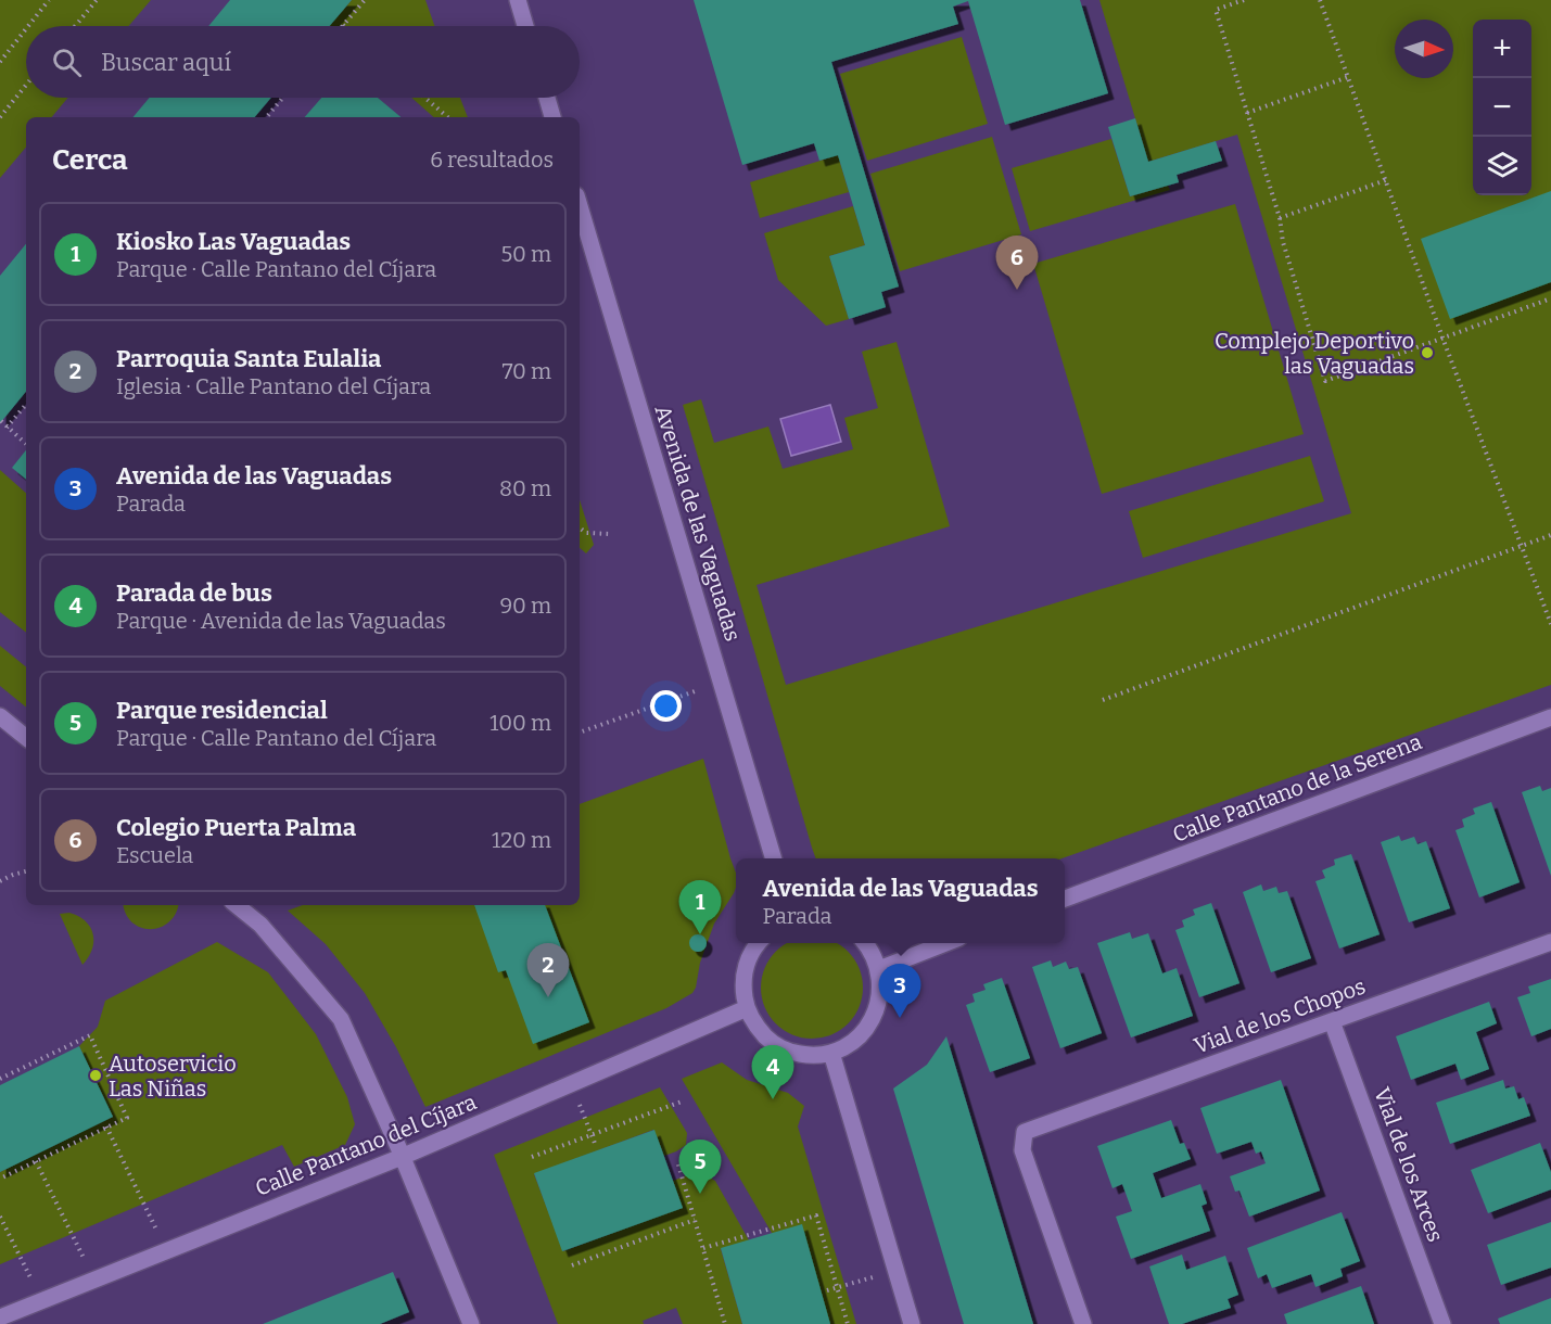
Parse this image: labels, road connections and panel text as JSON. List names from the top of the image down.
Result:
{
  "streets": {
    "street": [
      "Avenida de las Vaguadas",
      "Calle Pantano de la Serena",
      "Vial de los Chopos",
      "Calle Pantano del Cíjara",
      "Vial de los Arces"
    ]
  },
  "crossings": [
    ["Vial de los Chopos", "Vial de los Arces"]
  ],
  "places": ["Complejo Deportivo las Vaguadas", "Autoservicio Las Niñas"],
  "north": "right",
  "page": {
    "map_buttons": ["+", "−"],
    "search": "Buscar aquí",
    "heading": ["Cerca", "6 resultados"],
    "list": [
      {
        "mark": "1",
        "name": "Kiosko Las Vaguadas",
        "note": "Parque · Calle Pantano del Cíjara",
        "value": "50 m"
      },
      {
        "mark": "2",
        "name": "Parroquia Santa Eulalia",
        "note": "Iglesia · Calle Pantano del Cíjara",
        "value": "70 m"
      },
      {
        "mark": "3",
        "name": "Avenida de las Vaguadas",
        "note": "Parada",
        "value": "80 m"
      },
      {
        "mark": "4",
        "name": "Parada de bus",
        "note": "Parque · Avenida de las Vaguadas",
        "value": "90 m"
      },
      {
        "mark": "5",
        "name": "Parque residencial",
        "note": "Parque · Calle Pantano del Cíjara",
        "value": "100 m"
      },
      {
        "mark": "6",
        "name": "Colegio Puerta Palma",
        "note": "Escuela",
        "value": "120 m"
      }
    ],
    "pins": [
      "6",
      "1",
      "2",
      "3",
      "4",
      "5"
    ],
    "popup": ["Avenida de las Vaguadas", "Parada"]
  }
}
